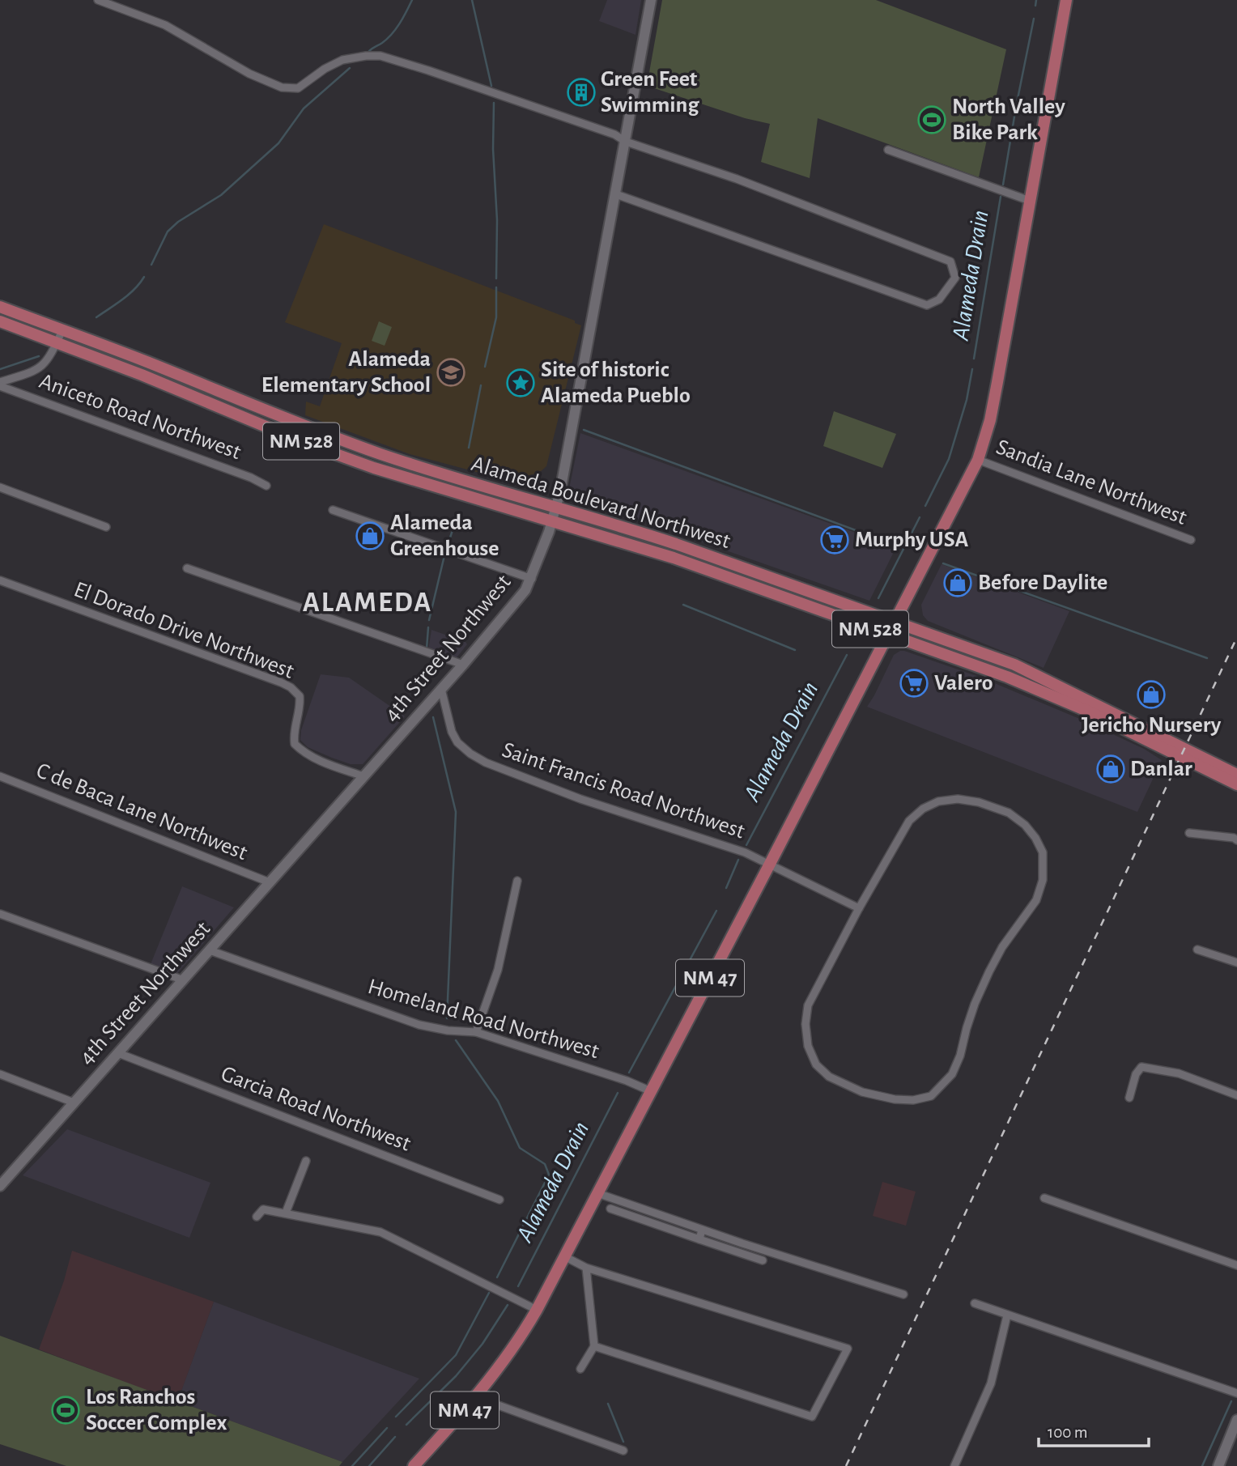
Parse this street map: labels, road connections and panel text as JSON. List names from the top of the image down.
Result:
{
  "streets": {
    "main road": [
      "NM 528",
      "Alameda Boulevard Northwest",
      "4th Street Northwest",
      "NM 47"
    ],
    "street": [
      "Aniceto Road Northwest",
      "Sandia Lane Northwest",
      "El Dorado Drive Northwest",
      "Saint Francis Road Northwest",
      "C de Baca Lane Northwest",
      "Homeland Road Northwest",
      "Garcia Road Northwest"
    ]
  },
  "crossings": [
    ["NM 528", "Alameda Boulevard Northwest"],
    ["Sandia Lane Northwest", "NM 47"],
    ["Alameda Boulevard Northwest", "4th Street Northwest"],
    ["Alameda Boulevard Northwest", "NM 47"],
    ["El Dorado Drive Northwest", "4th Street Northwest"],
    ["4th Street Northwest", "Saint Francis Road Northwest"],
    ["4th Street Northwest", "C de Baca Lane Northwest"],
    ["4th Street Northwest", "Homeland Road Northwest"],
    ["4th Street Northwest", "Garcia Road Northwest"],
    ["Saint Francis Road Northwest", "NM 47"],
    ["NM 47", "Homeland Road Northwest"]
  ],
  "districts": ["ALAMEDA"],
  "water": ["Alameda Drain"],
  "places": {
    "building": ["Green Feet Swimming"],
    "sports": ["North Valley Bike Park", "Los Ranchos Soccer Complex"],
    "school or university": ["Alameda Elementary School"],
    "place": ["Site of historic Alameda Pueblo"],
    "shop": [
      "Alameda Greenhouse",
      "Before Daylite",
      "Jericho Nursery",
      "Danlar"
    ],
    "supermarket": ["Murphy USA", "Valero"]
  },
  "scale_bar": "100 m"
}
